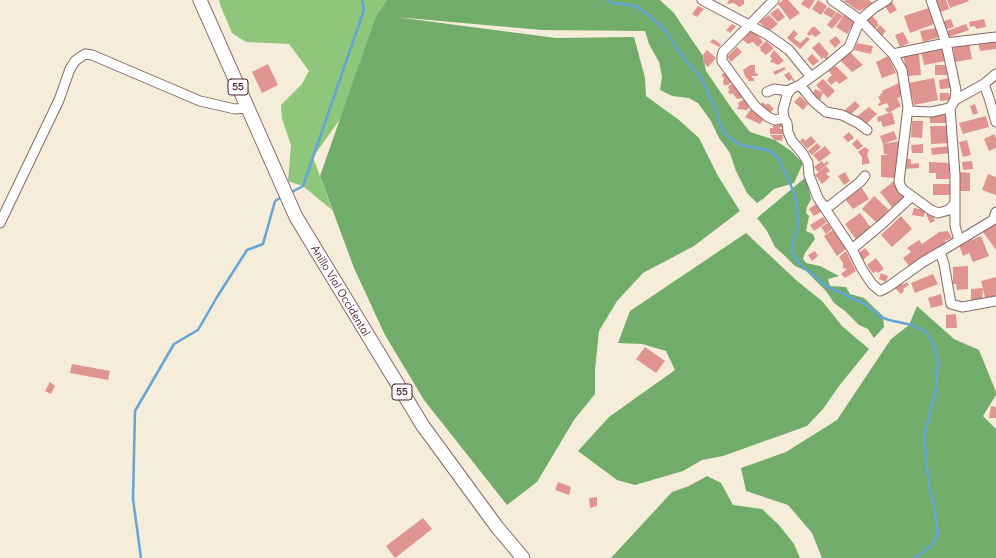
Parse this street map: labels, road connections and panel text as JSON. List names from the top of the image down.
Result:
{
  "streets": {
    "highway": ["55", "Anillo Vial Occidental"]
  }
}
